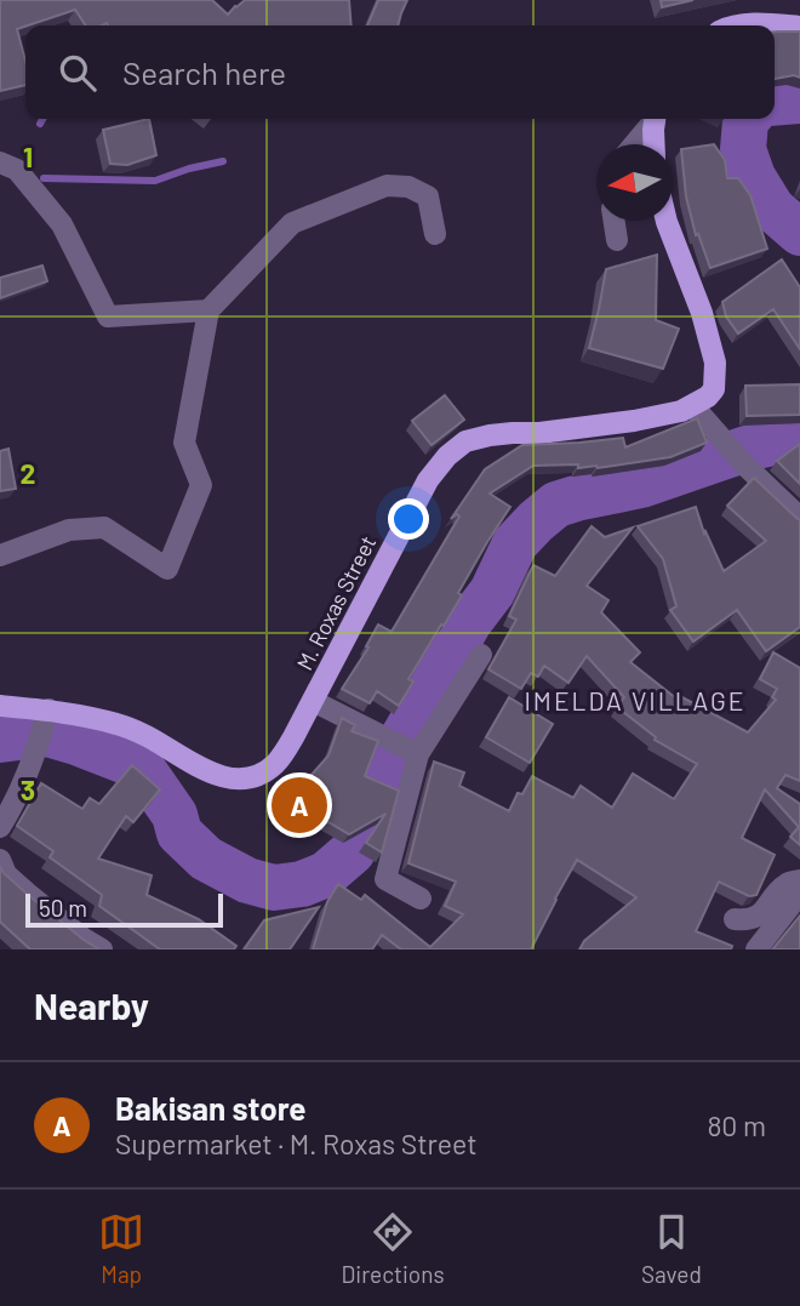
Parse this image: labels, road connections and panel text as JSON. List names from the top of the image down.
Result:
{
  "streets": {
    "main road": ["M. Roxas Street"]
  },
  "districts": ["IMELDA VILLAGE"],
  "scale_bar": "50 m",
  "north": "left",
  "page": {
    "search": "Search here",
    "pins": "A",
    "scale": "50 m",
    "heading": "Nearby",
    "list": [
      {
        "mark": "A",
        "name": "Bakisan store",
        "note": "Supermarket · M. Roxas Street",
        "value": "80 m"
      }
    ],
    "nav": ["Map", "Directions", "Saved"]
  },
  "grid": {
    "rows": ["1", "2", "3"]
  }
}
